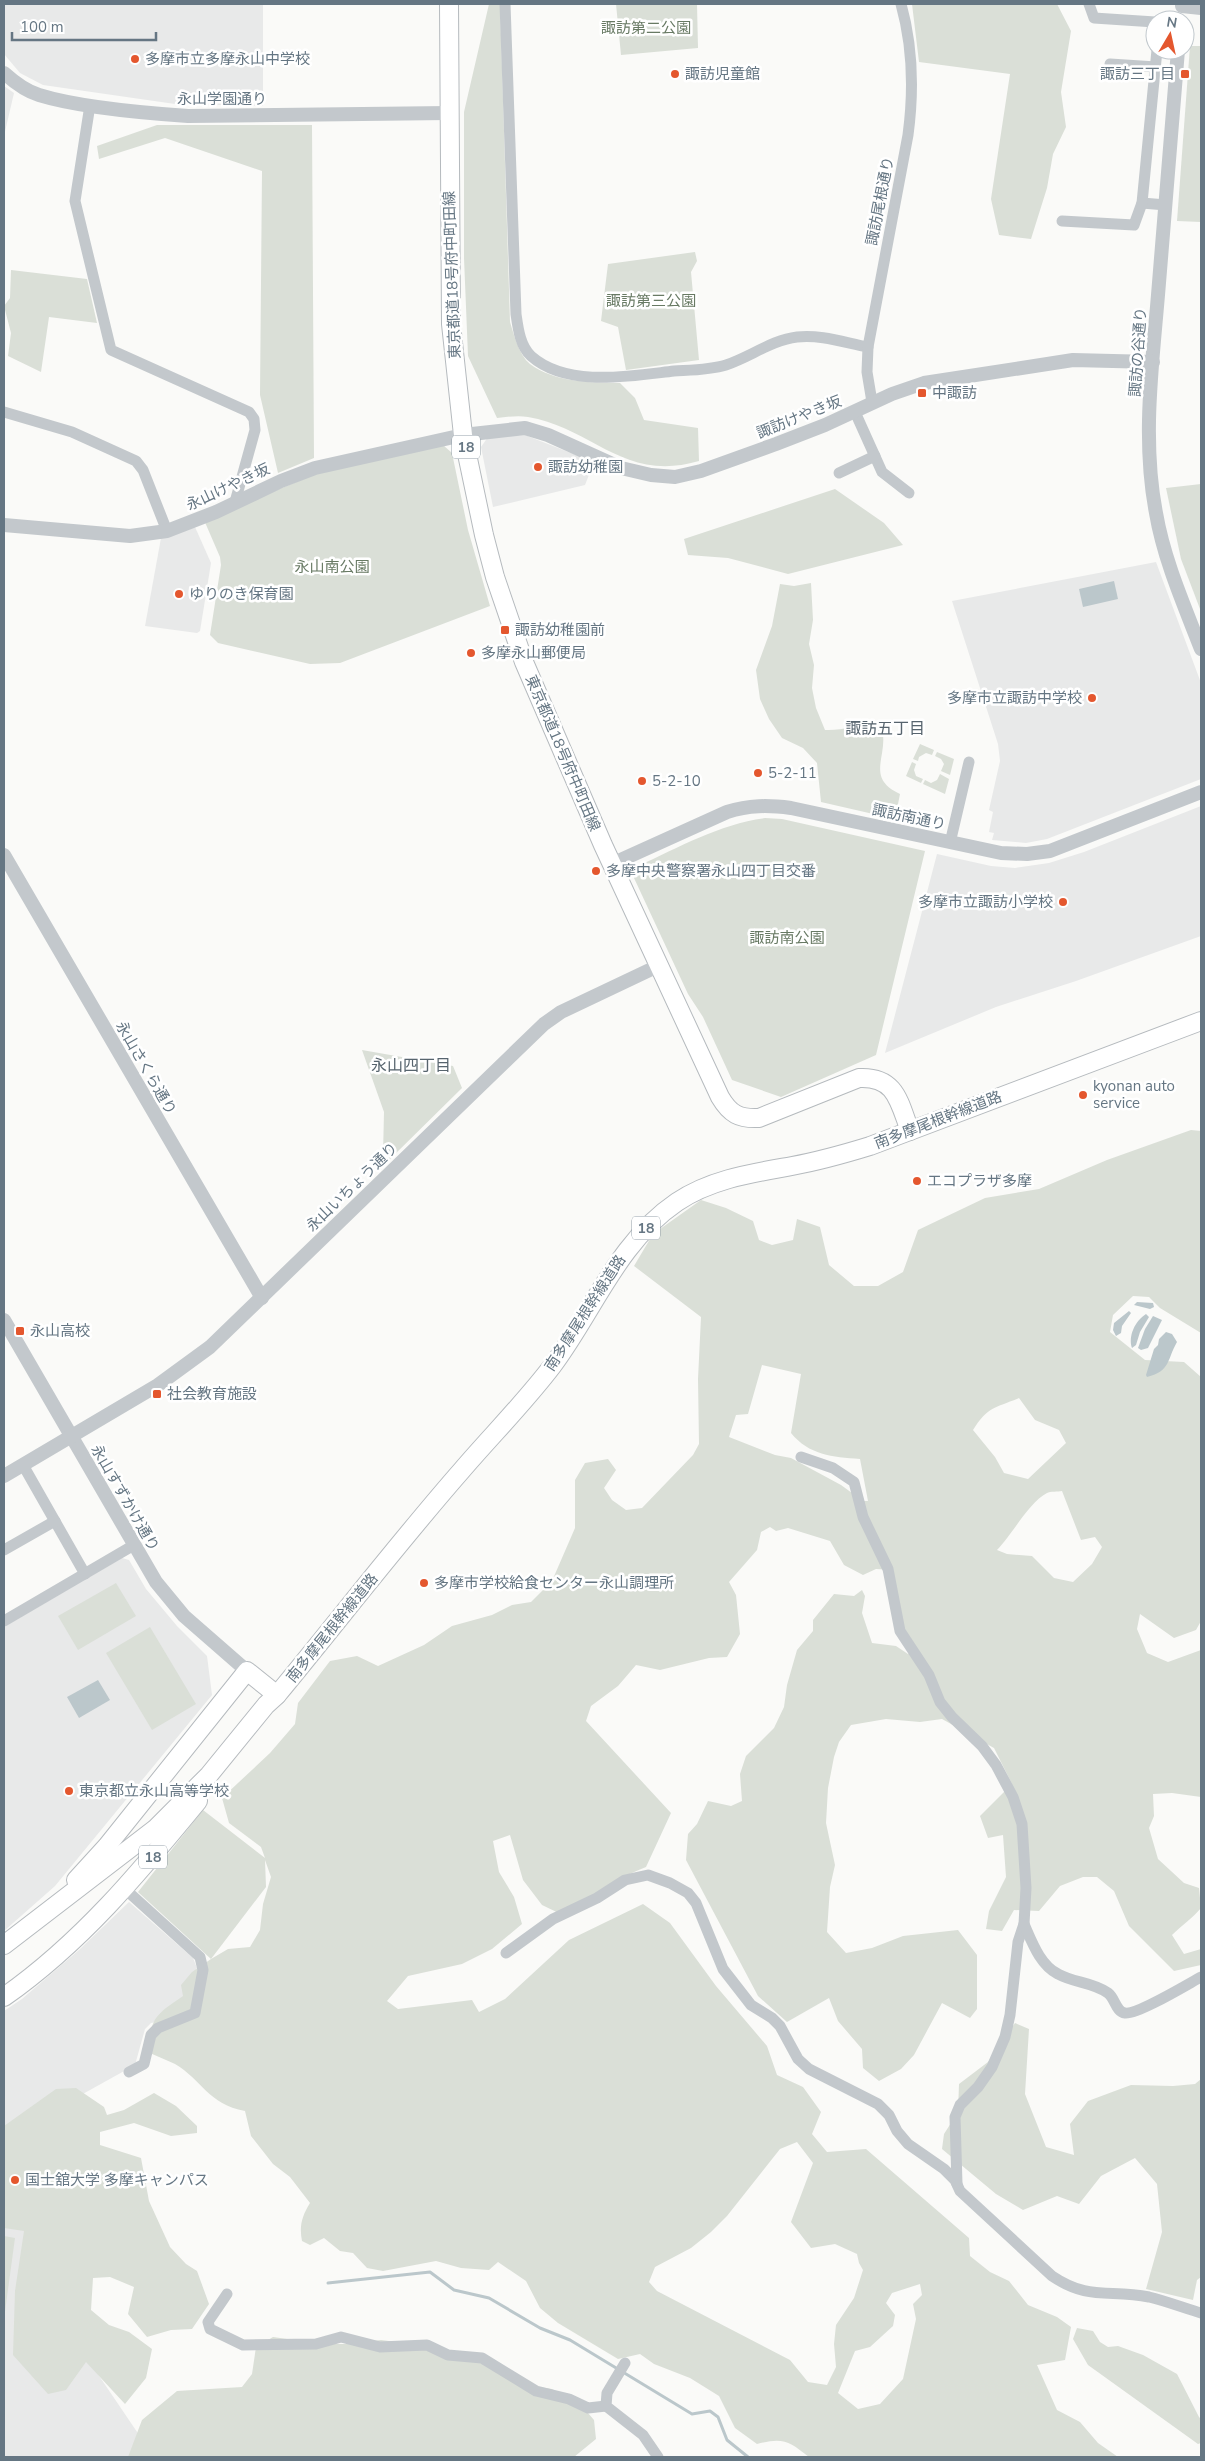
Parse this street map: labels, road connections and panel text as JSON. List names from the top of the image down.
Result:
{
  "streets": {
    "main road": ["東京都道18号府中町田線", "18", "南多摩尾根幹線道路"],
    "street": [
      "永山学園通り",
      "諏訪尾根通り",
      "諏訪の谷通り",
      "諏訪けやき坂",
      "永山けやき坂",
      "諏訪南通り",
      "永山さくら通り",
      "永山いちょう通り",
      "永山すずかけ通り"
    ]
  },
  "crossings": [
    ["永山学園通り", "東京都道18号府中町田線"],
    ["諏訪尾根通り", "諏訪けやき坂"],
    ["東京都道18号府中町田線", "諏訪けやき坂"],
    ["東京都道18号府中町田線", "永山けやき坂"],
    ["東京都道18号府中町田線", "諏訪南通り"],
    ["東京都道18号府中町田線", "南多摩尾根幹線道路"],
    ["東京都道18号府中町田線", "永山いちょう通り"],
    ["諏訪の谷通り", "諏訪けやき坂"],
    ["諏訪けやき坂", "永山けやき坂"],
    ["永山さくら通り", "永山いちょう通り"],
    ["南多摩尾根幹線道路", "永山すずかけ通り"],
    ["永山いちょう通り", "永山すずかけ通り"]
  ],
  "districts": ["諏訪五丁目", "永山四丁目"],
  "parks": [
    "諏訪第二公園",
    "諏訪第三公園",
    "永山南公園",
    "諏訪南公園"
  ],
  "places": {
    "other": [
      "多摩市立多摩永山中学校",
      "諏訪児童館",
      "諏訪幼稚園",
      "ゆりのき保育園",
      "多摩永山郵便局",
      "多摩市立諏訪中学校",
      "5-2-11",
      "5-2-10",
      "多摩中央警察署永山四丁目交番",
      "多摩市立諏訪小学校",
      "kyonan auto service",
      "エコプラザ多摩",
      "多摩市学校給食センター永山調理所",
      "東京都立永山高等学校",
      "国士舘大学 多摩キャンパス"
    ],
    "transit": [
      "諏訪三丁目",
      "中諏訪",
      "諏訪幼稚園前",
      "永山高校",
      "社会教育施設"
    ]
  },
  "scale_bar": "100 m",
  "north": "top"
}
